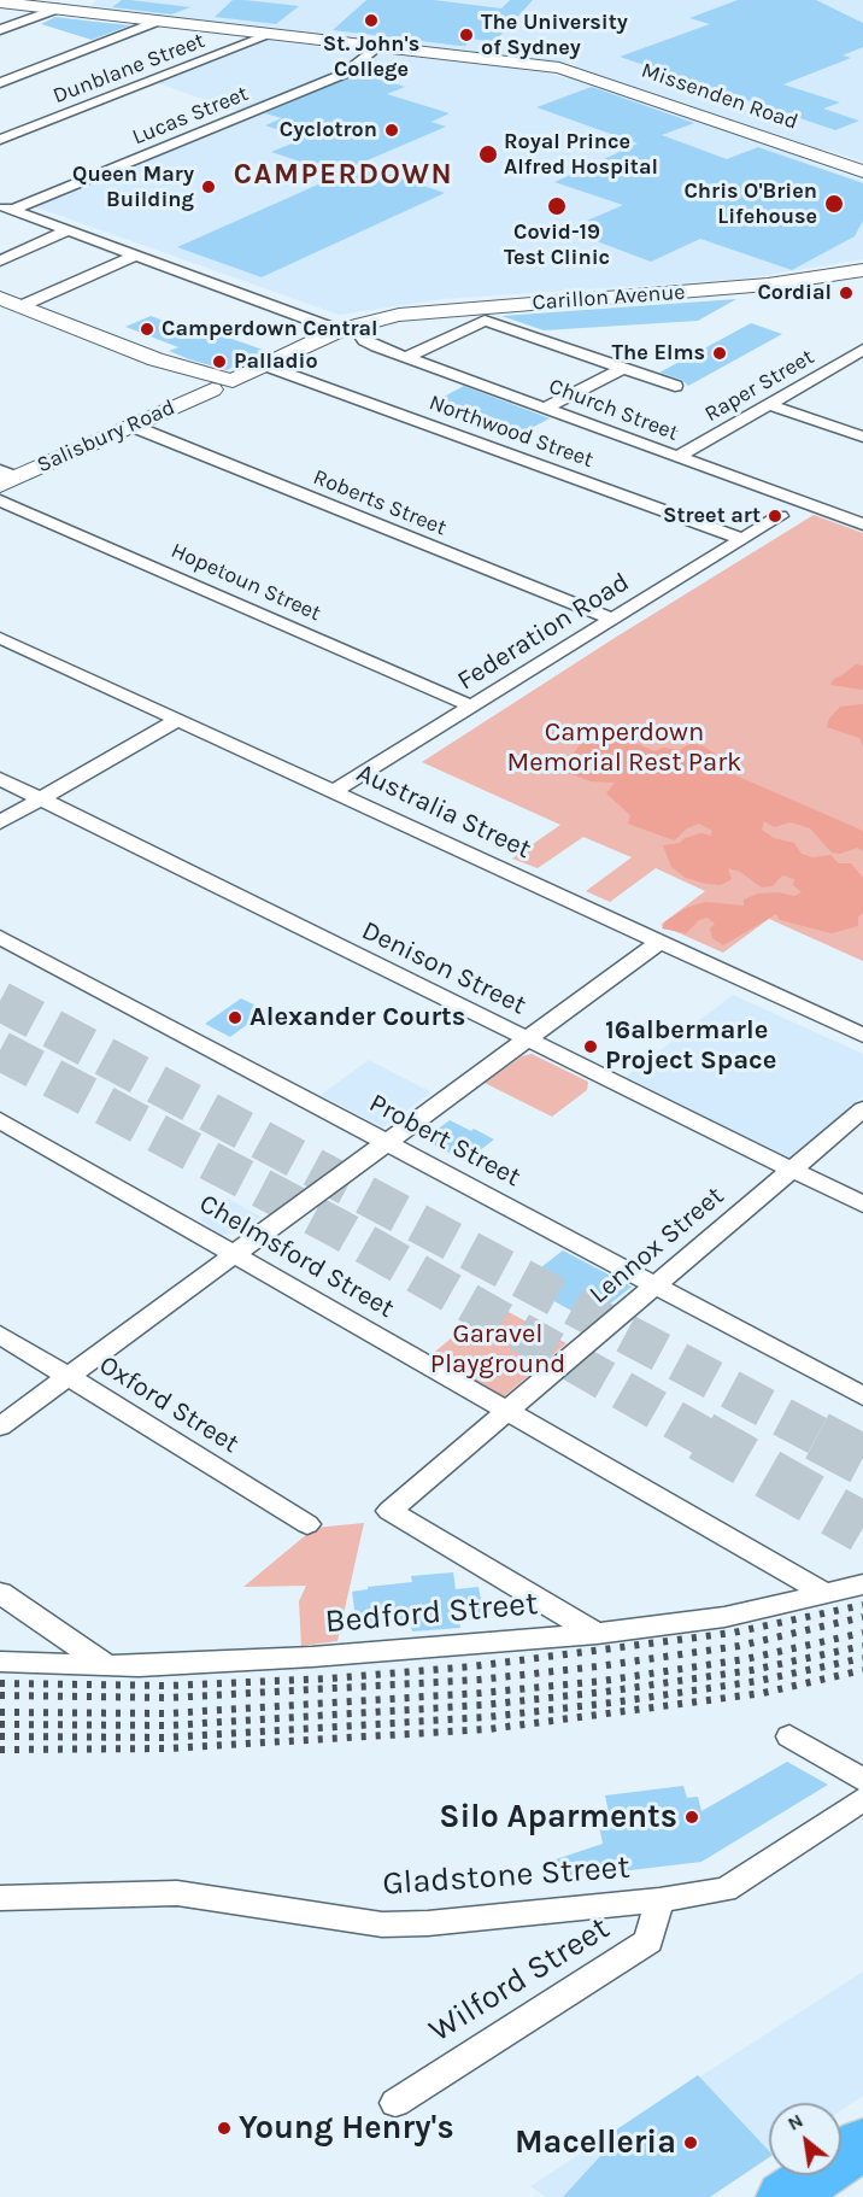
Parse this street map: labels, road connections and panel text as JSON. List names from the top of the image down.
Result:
{
  "streets": {
    "street": [
      "Dunblane Street",
      "Missenden Road",
      "Lucas Street",
      "Carillon Avenue",
      "Raper Street",
      "Church Street",
      "Northwood Street",
      "Salisbury Road",
      "Roberts Street",
      "Hopetoun Street",
      "Federation Road",
      "Australia Street",
      "Denison Street",
      "Probert Street",
      "Lennox Street",
      "Chelmsford Street",
      "Oxford Street",
      "Bedford Street",
      "Gladstone Street",
      "Wilford Street"
    ]
  },
  "crossings": [
    ["Dunblane Street", "Missenden Road"],
    ["Missenden Road", "Lucas Street"],
    ["Lucas Street", "Church Street"],
    ["Carillon Avenue", "Church Street"],
    ["Carillon Avenue", "Salisbury Road"],
    ["Raper Street", "Church Street"],
    ["Church Street", "Salisbury Road"],
    ["Northwood Street", "Salisbury Road"],
    ["Northwood Street", "Federation Road"],
    ["Salisbury Road", "Roberts Street"],
    ["Roberts Street", "Federation Road"],
    ["Hopetoun Street", "Federation Road"],
    ["Federation Road", "Australia Street"],
    ["Denison Street", "Lennox Street"],
    ["Probert Street", "Lennox Street"],
    ["Lennox Street", "Chelmsford Street"],
    ["Lennox Street", "Bedford Street"],
    ["Chelmsford Street", "Bedford Street"],
    ["Gladstone Street", "Wilford Street"]
  ],
  "districts": ["CAMPERDOWN"],
  "parks": ["Camperdown Memorial Rest Park", "Garavel Playground"],
  "places": [
    "St. John's College",
    "The University of Sydney",
    "Cyclotron",
    "Royal Prince Alfred Hospital",
    "Queen Mary Building",
    "Chris O'Brien Lifehouse",
    "Covid-19 Test Clinic",
    "Cordial",
    "Camperdown Central",
    "The Elms",
    "Palladio",
    "Street art",
    "Alexander Courts",
    "16albermarle Project Space",
    "Silo Aparments",
    "Young Henry's",
    "Macelleria"
  ],
  "north": "top left"
}
